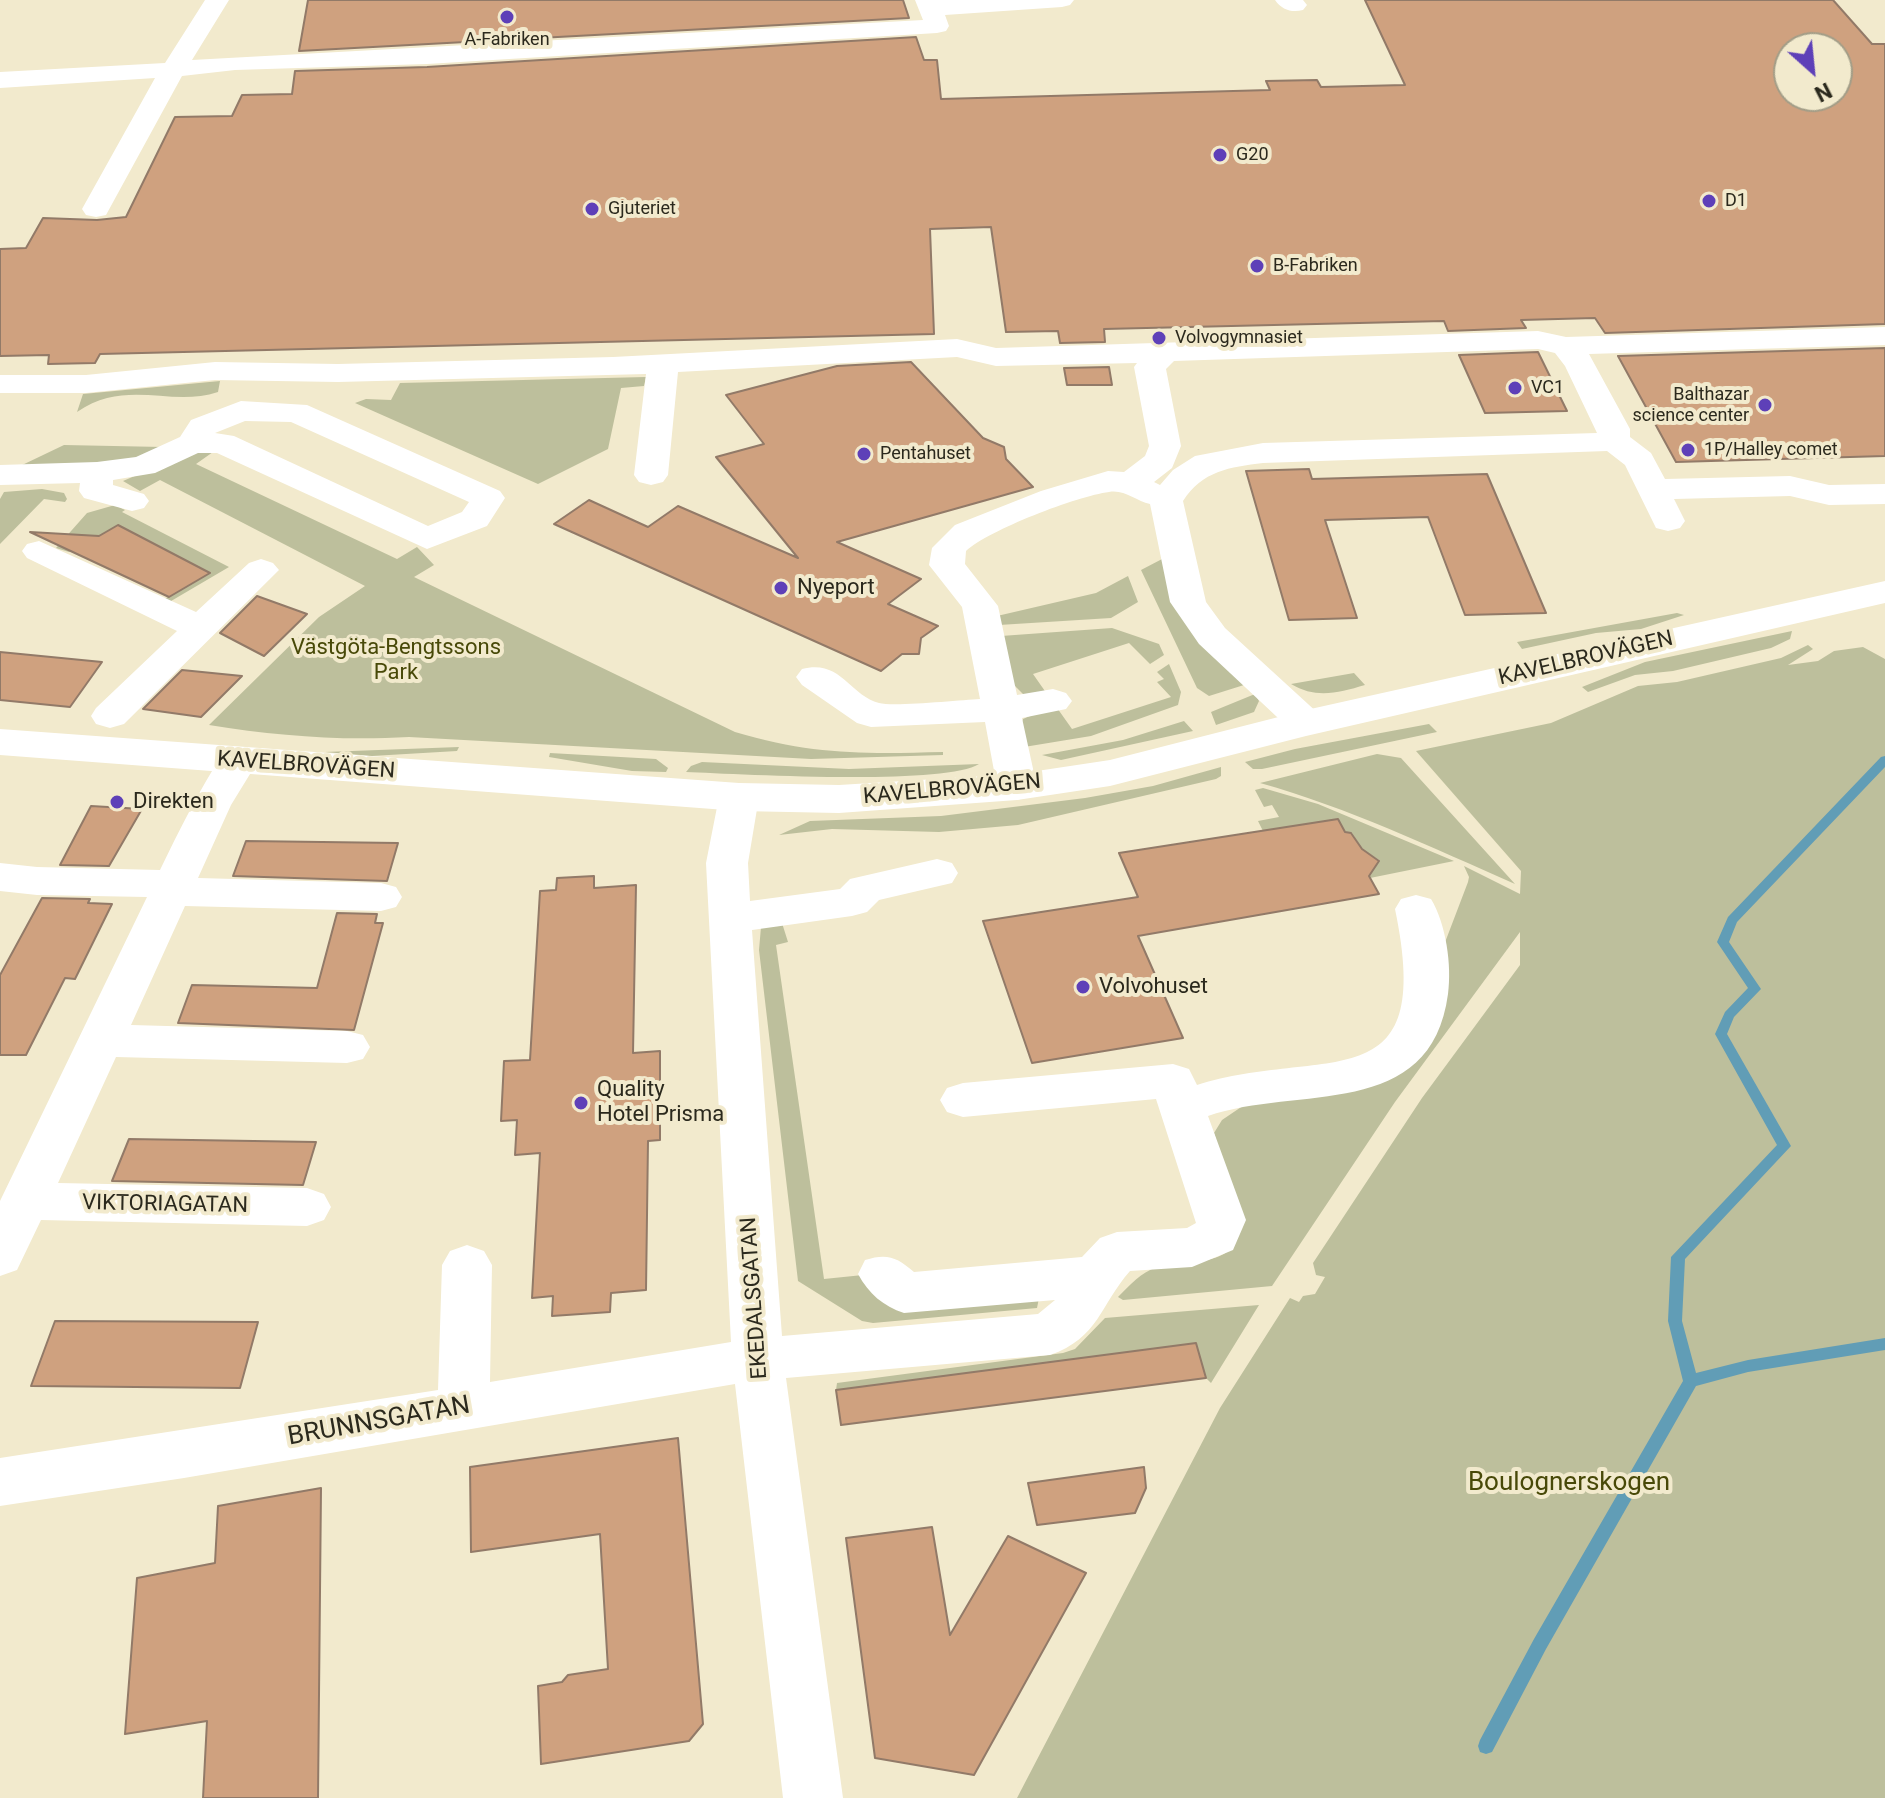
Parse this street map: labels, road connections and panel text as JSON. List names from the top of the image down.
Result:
{
  "streets": {
    "main road": ["KAVELBROVÄGEN"],
    "street": ["VIKTORIAGATAN", "EKEDALSGATAN", "BRUNNSGATAN"]
  },
  "crossings": [
    ["KAVELBROVÄGEN", "EKEDALSGATAN"],
    ["EKEDALSGATAN", "BRUNNSGATAN"]
  ],
  "parks": ["Västgöta-Bengtssons Park", "Boulognerskogen"],
  "places": [
    "A-Fabriken",
    "G20",
    "D1",
    "Gjuteriet",
    "B-Fabriken",
    "Volvogymnasiet",
    "VC1",
    "Balthazar science center",
    "1P/Halley comet",
    "Pentahuset",
    "Nyeport",
    "Direkten",
    "Volvohuset",
    "Quality Hotel Prisma"
  ],
  "north": "bottom right"
}
